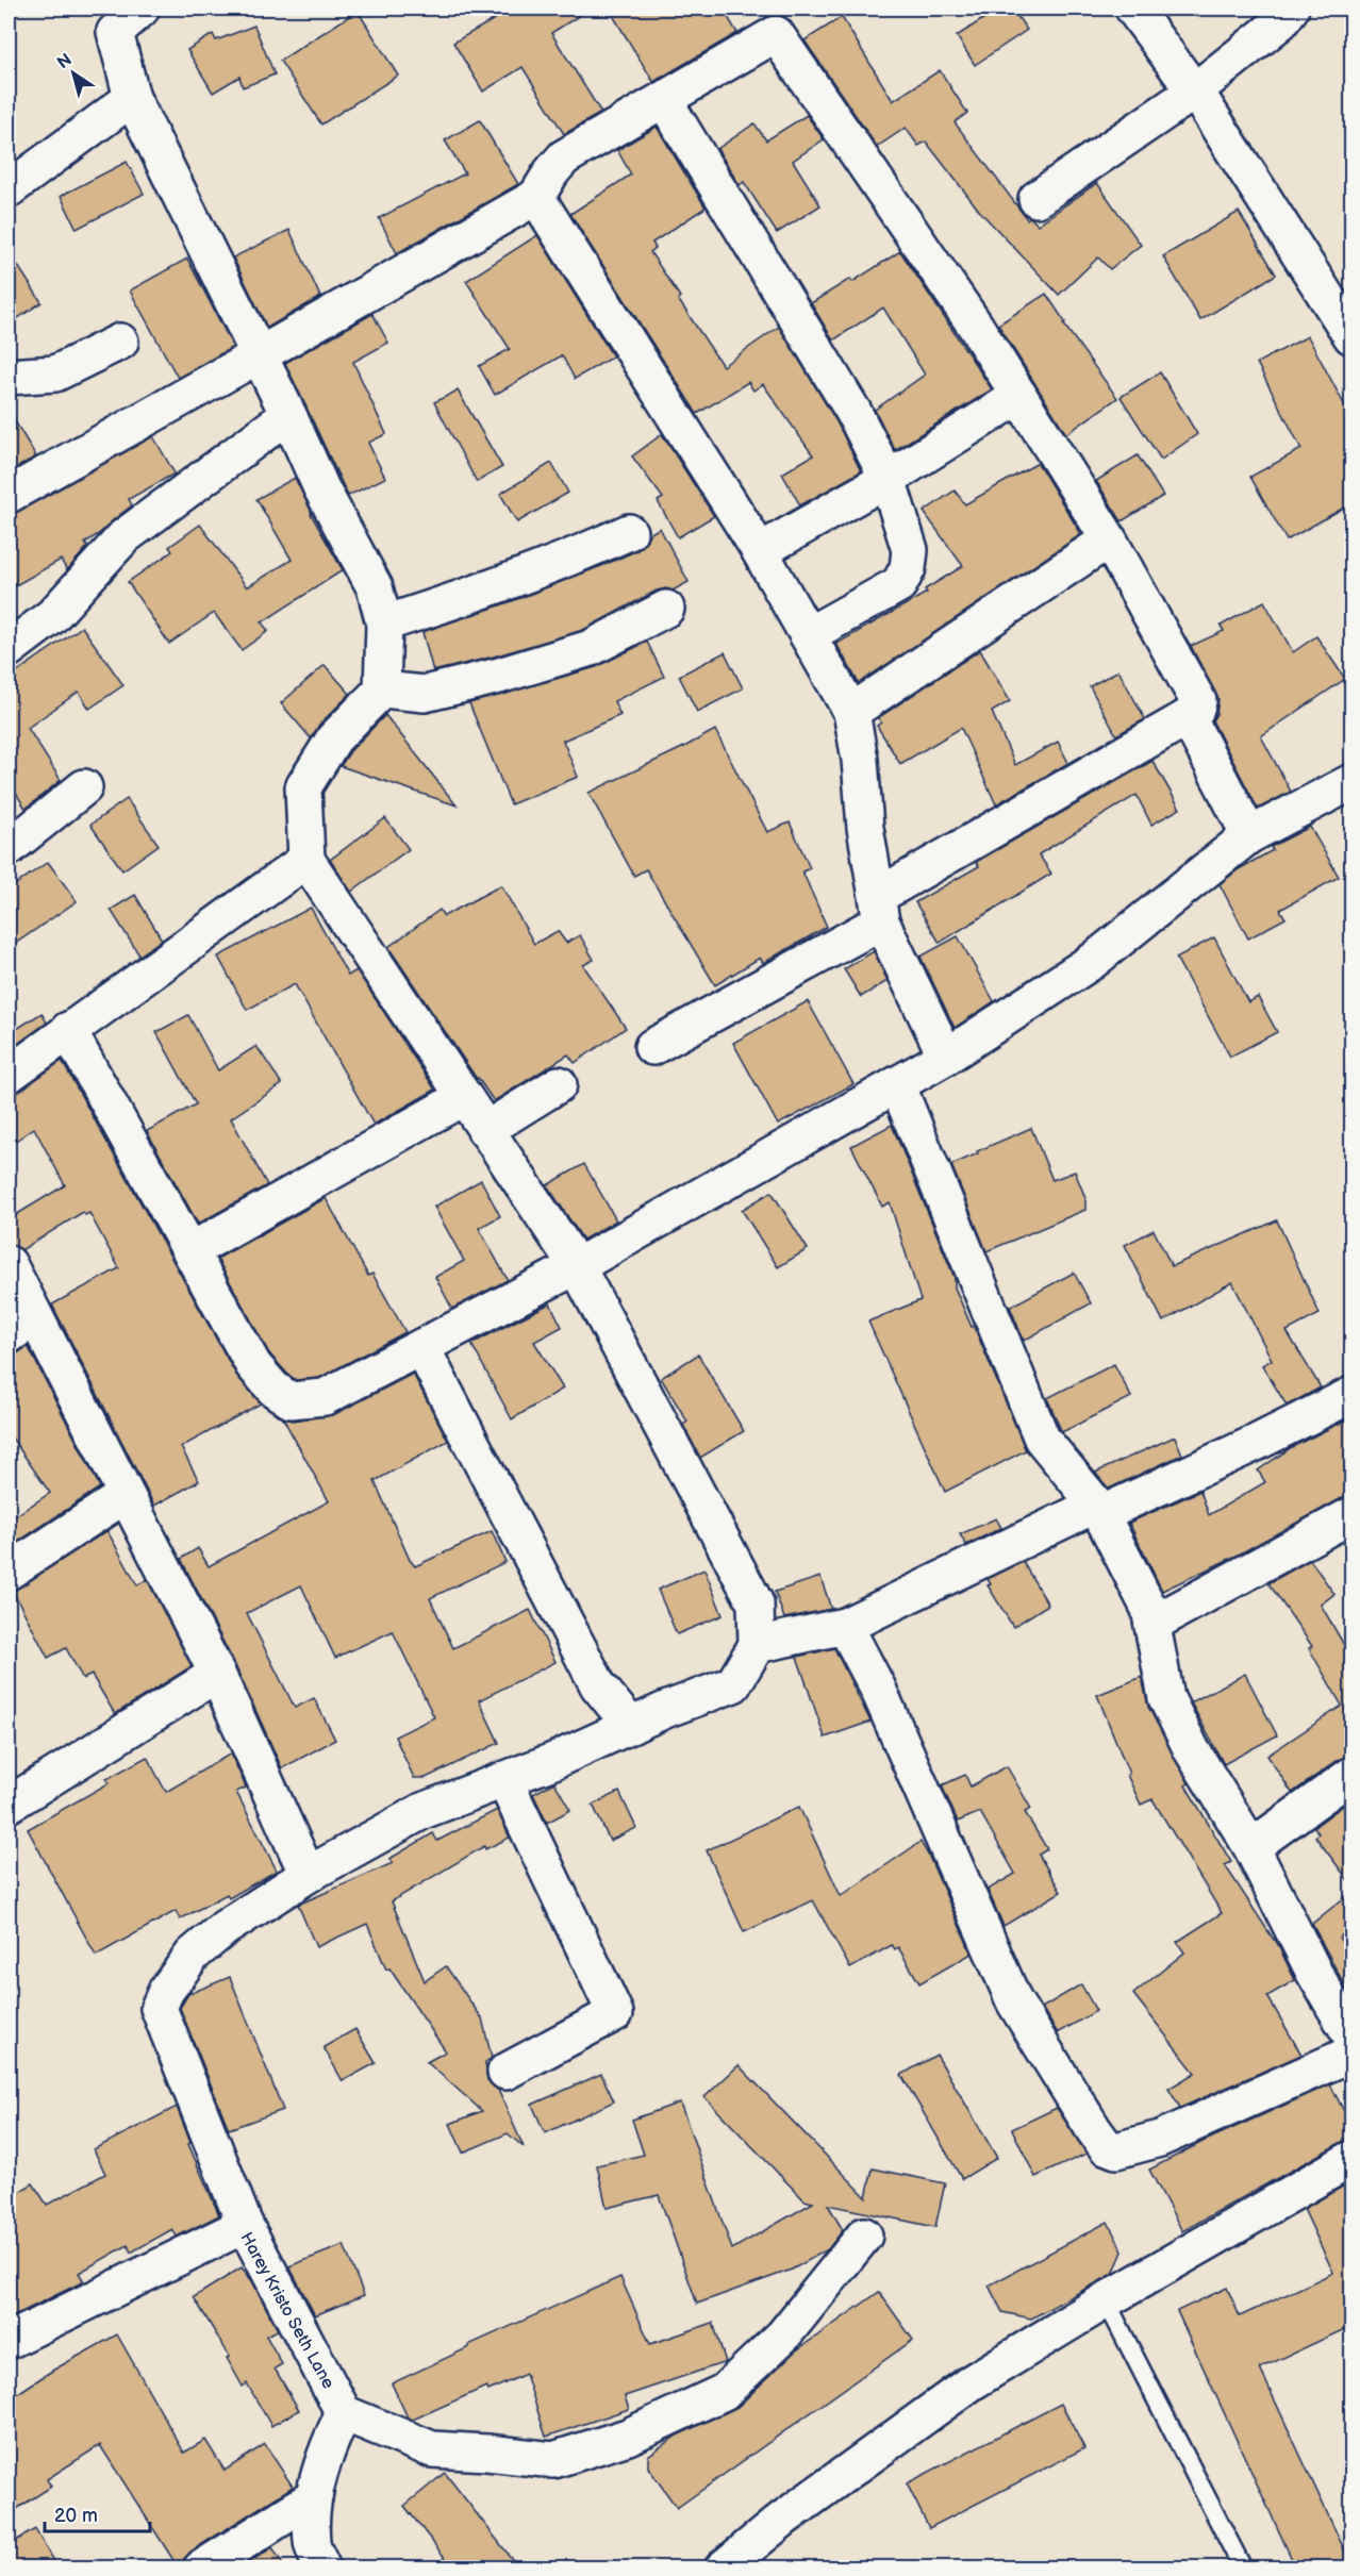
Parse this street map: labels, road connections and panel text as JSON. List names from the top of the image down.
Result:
{
  "streets": {
    "street": ["Harey Kristo Seth Lane"]
  },
  "scale_bar": "20 m",
  "north": "top left"
}
